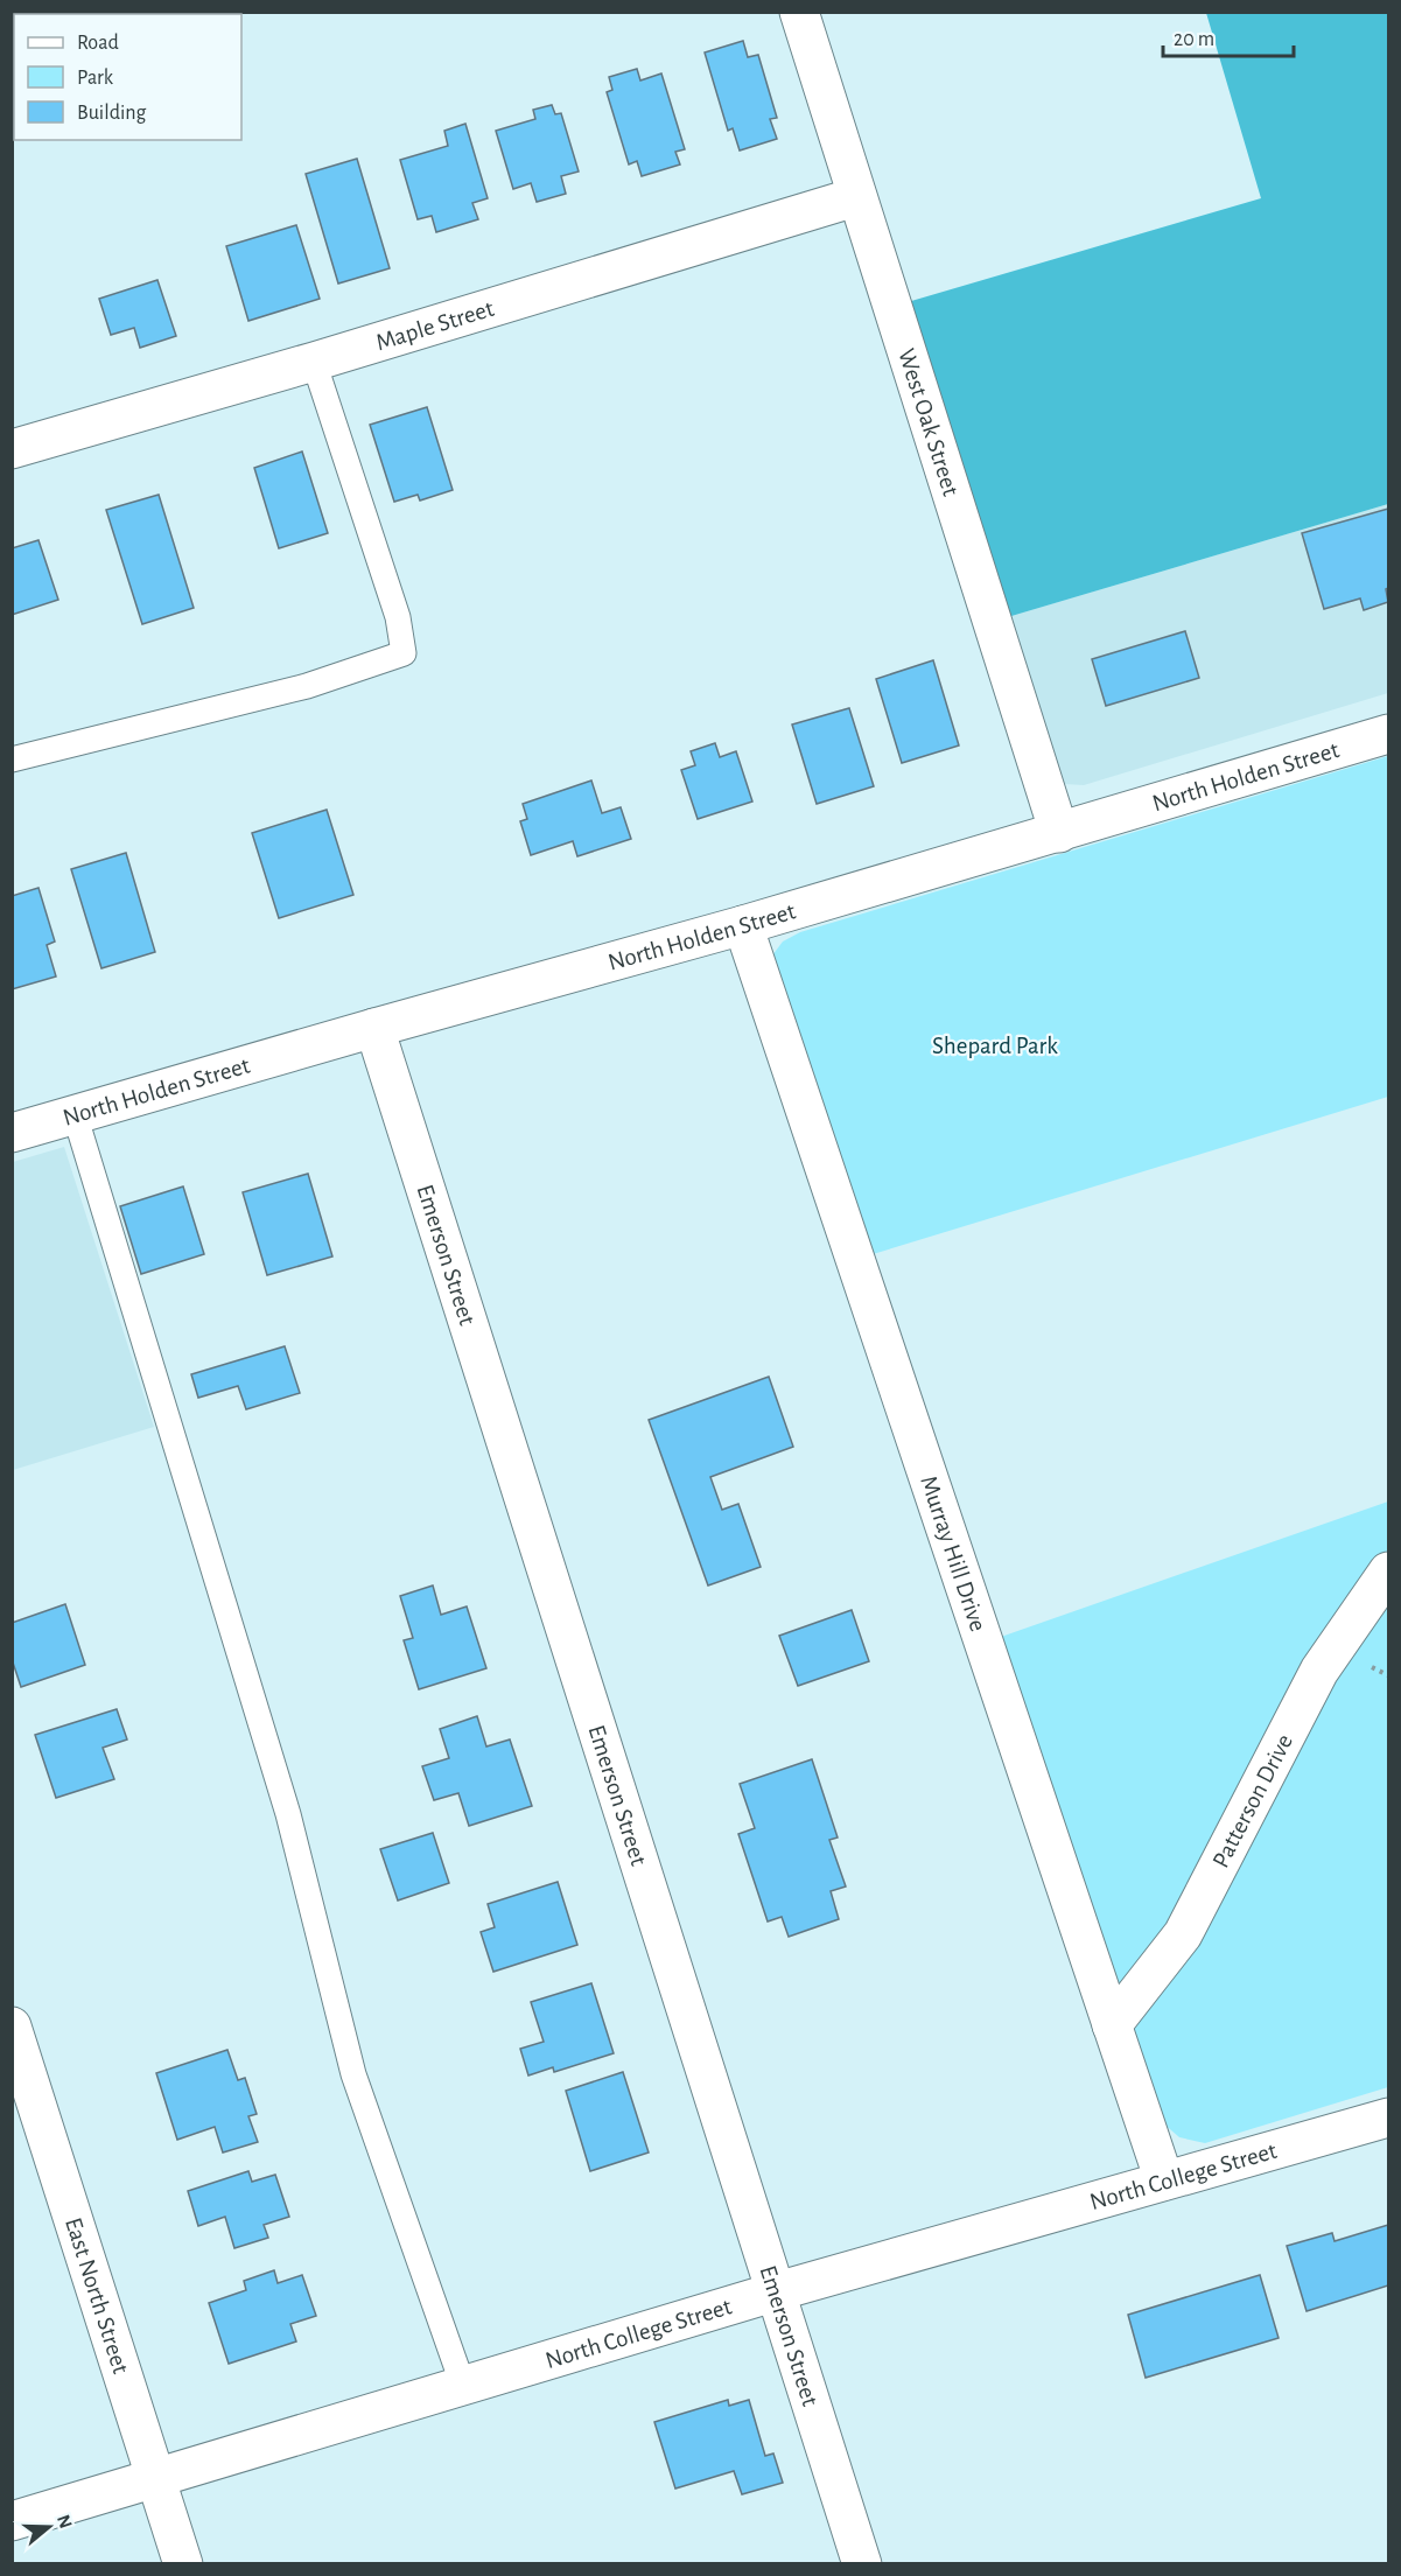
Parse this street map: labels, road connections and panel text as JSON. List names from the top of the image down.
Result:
{
  "streets": {
    "street": [
      "Maple Street",
      "West Oak Street",
      "North Holden Street",
      "Emerson Street",
      "Murray Hill Drive",
      "Patterson Drive",
      "North College Street",
      "East North Street"
    ]
  },
  "crossings": [
    ["Maple Street", "West Oak Street"],
    ["West Oak Street", "North Holden Street"],
    ["North Holden Street", "Emerson Street"],
    ["North Holden Street", "Murray Hill Drive"],
    ["Emerson Street", "North College Street"],
    ["Murray Hill Drive", "Patterson Drive"],
    ["Murray Hill Drive", "North College Street"],
    ["North College Street", "East North Street"]
  ],
  "parks": ["Shepard Park"],
  "legend": ["Road", "Park", "Building"],
  "scale_bar": "20 m",
  "north": "right"
}
